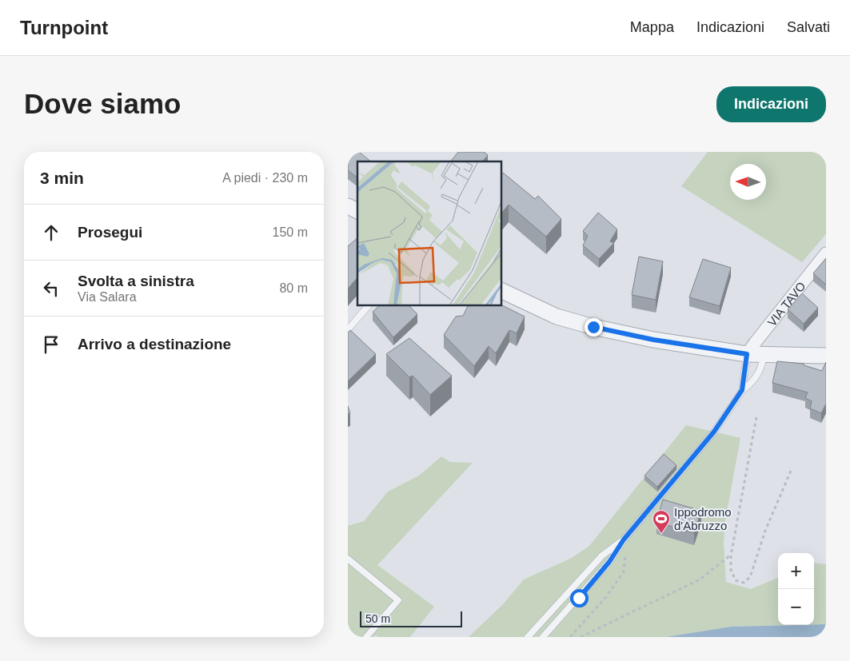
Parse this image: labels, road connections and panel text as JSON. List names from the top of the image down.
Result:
{
  "streets": {
    "street": ["VIA TAVO"]
  },
  "places": {
    "sports": ["Ippodromo d'Abruzzo"]
  },
  "scale_bar": "50 m",
  "north": "left",
  "page": {
    "header": "Turnpoint",
    "nav": ["Mappa", "Indicazioni", "Salvati"],
    "buttons": "Indicazioni",
    "title": "Dove siamo",
    "heading": ["3 min", "A piedi · 230 m"],
    "list": [
      ["Prosegui", "150 m"],
      ["Svolta a sinistra", "Via Salara", "80 m"],
      "Arrivo a destinazione"
    ],
    "map_buttons": ["+", "−"],
    "scale": "50 m"
  }
}
